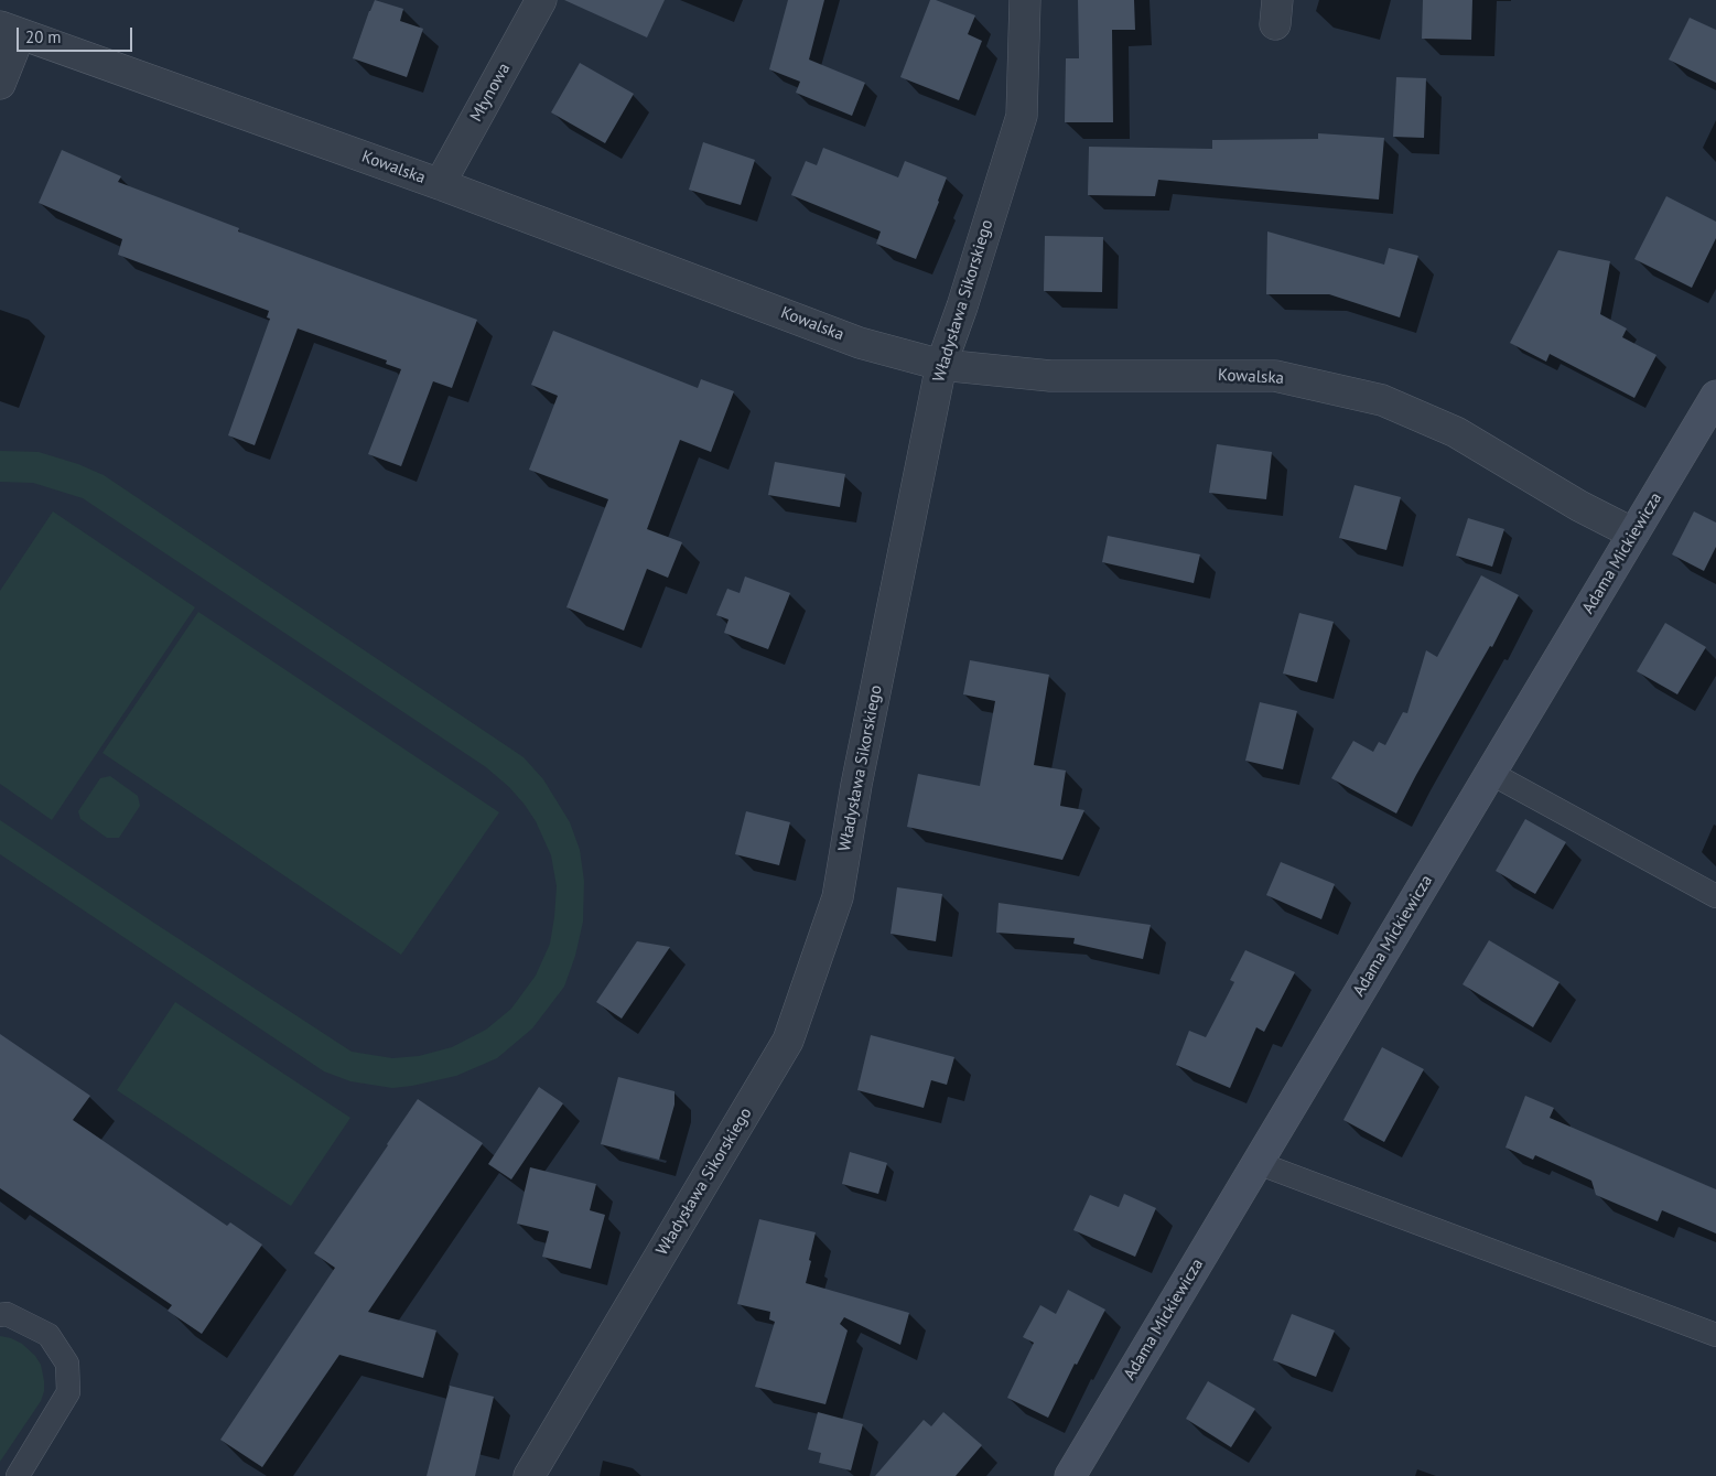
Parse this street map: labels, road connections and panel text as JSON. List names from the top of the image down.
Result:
{
  "streets": {
    "main road": ["Adama Mickiewicza"],
    "street": ["Młynowa", "Kowalska", "Władysława Sikorskiego"]
  },
  "crossings": [
    ["Młynowa", "Kowalska"],
    ["Kowalska", "Władysława Sikorskiego"],
    ["Kowalska", "Adama Mickiewicza"]
  ],
  "scale_bar": "20 m"
}
